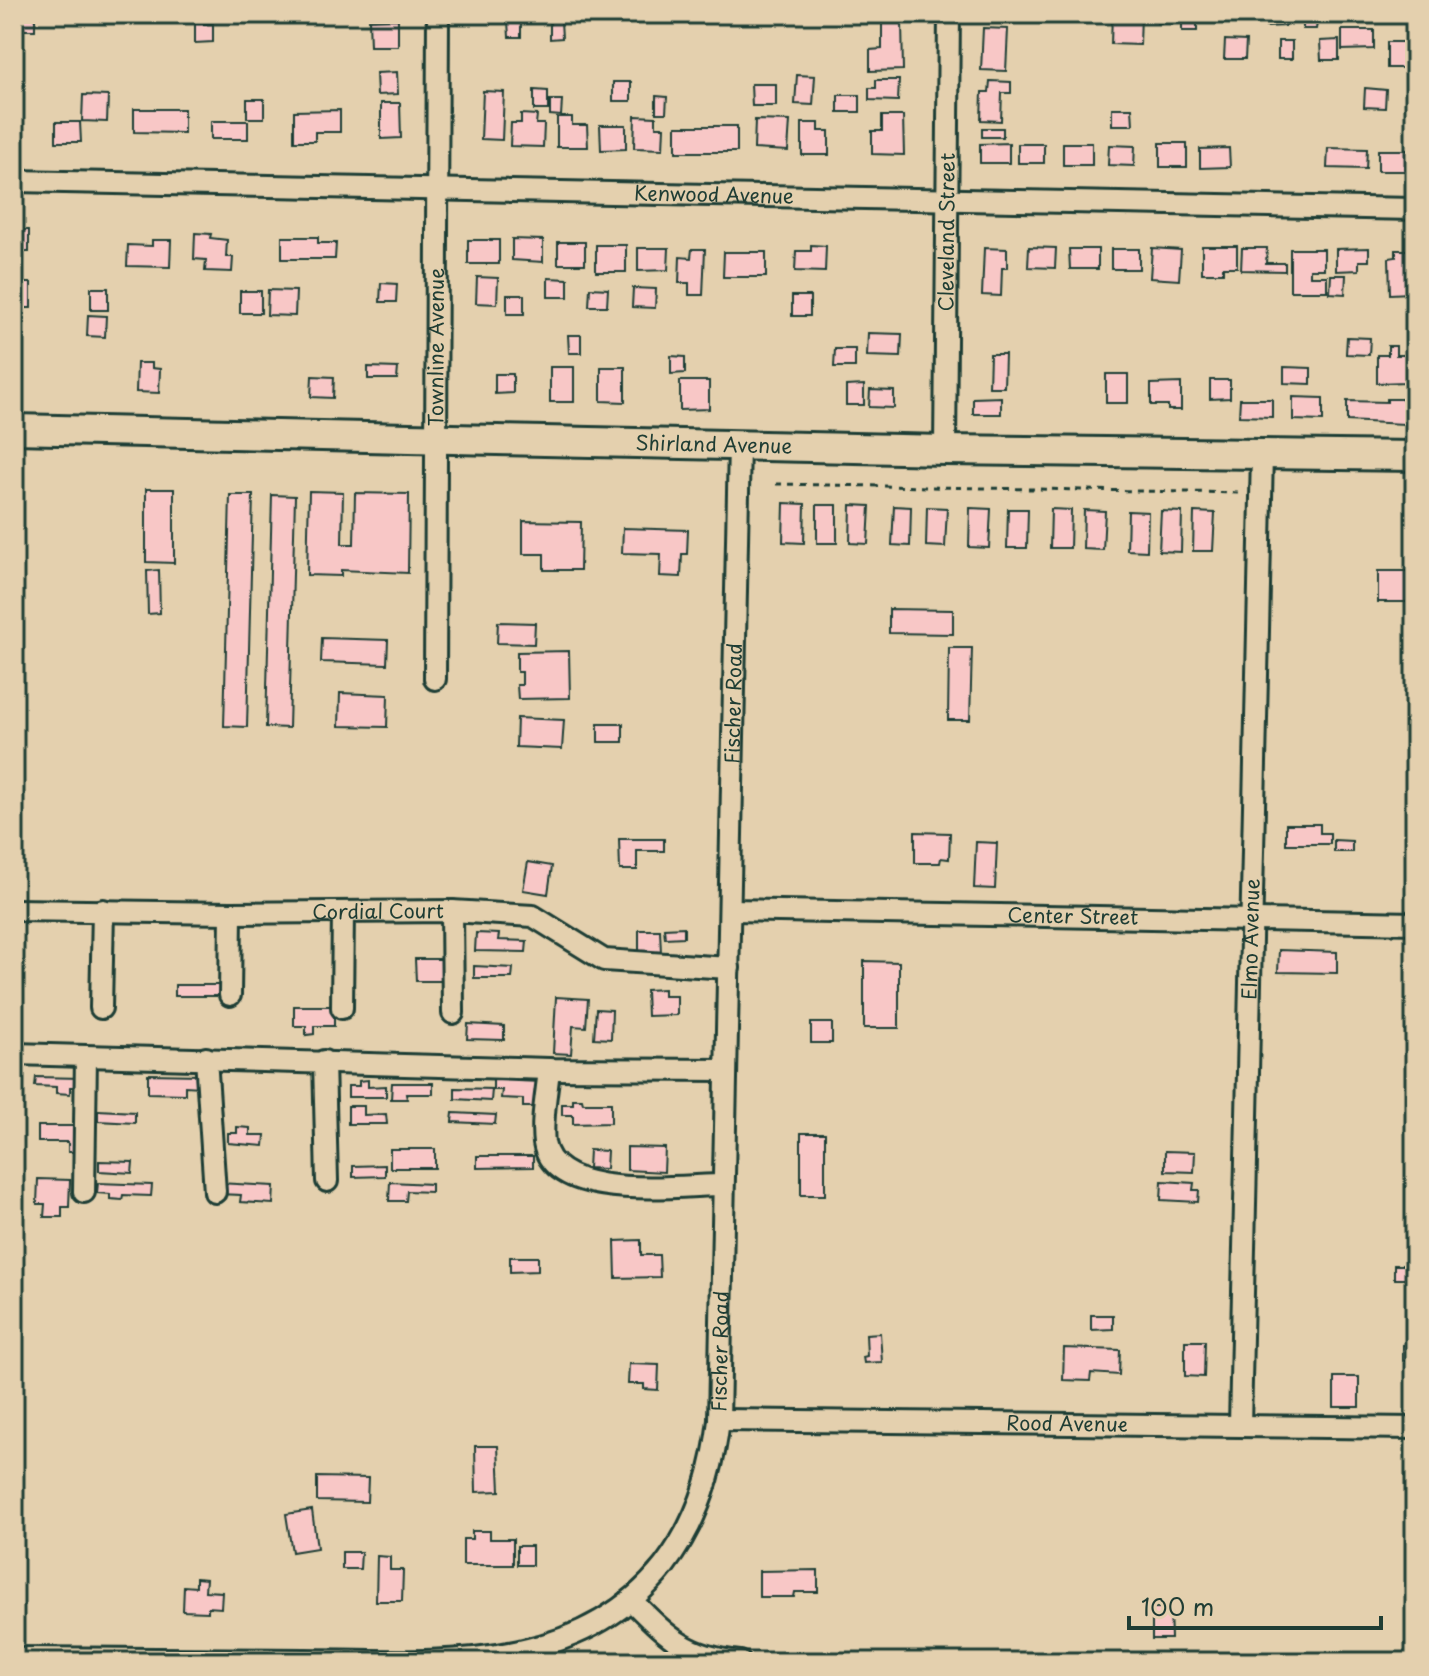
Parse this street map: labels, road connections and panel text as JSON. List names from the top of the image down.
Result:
{
  "streets": {
    "street": [
      "Kenwood Avenue",
      "Cleveland Street",
      "Townline Avenue",
      "Shirland Avenue",
      "Fischer Road",
      "Cordial Court",
      "Center Street",
      "Elmo Avenue",
      "Rood Avenue"
    ]
  },
  "crossings": [
    ["Kenwood Avenue", "Cleveland Street"],
    ["Kenwood Avenue", "Townline Avenue"],
    ["Cleveland Street", "Shirland Avenue"],
    ["Townline Avenue", "Shirland Avenue"],
    ["Shirland Avenue", "Fischer Road"],
    ["Shirland Avenue", "Elmo Avenue"],
    ["Fischer Road", "Cordial Court"],
    ["Fischer Road", "Center Street"],
    ["Fischer Road", "Rood Avenue"],
    ["Center Street", "Elmo Avenue"],
    ["Elmo Avenue", "Rood Avenue"]
  ],
  "scale_bar": "100 m"
}
